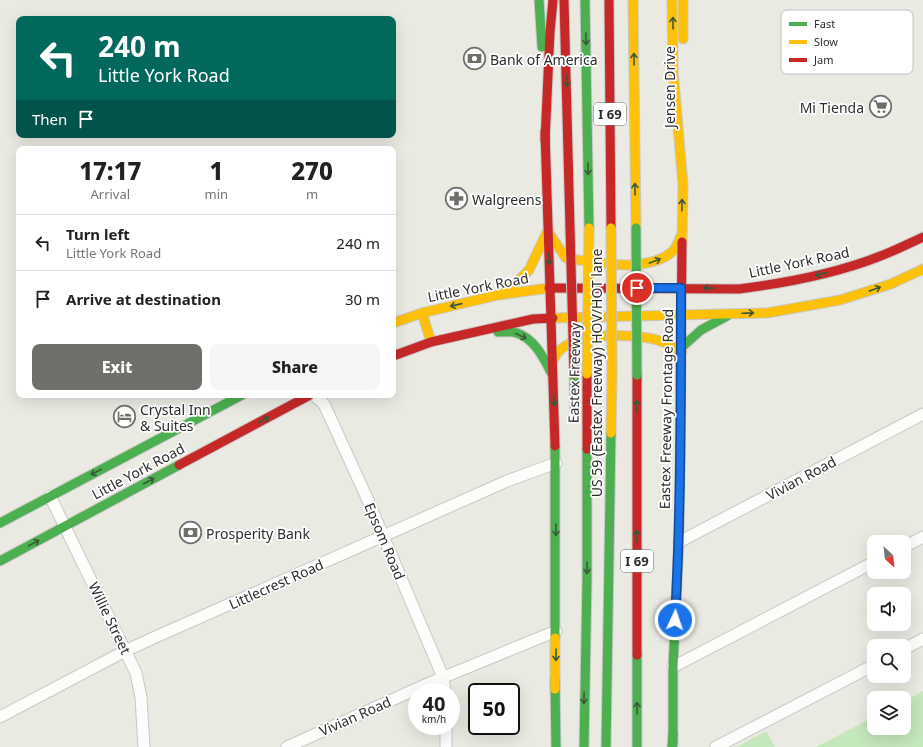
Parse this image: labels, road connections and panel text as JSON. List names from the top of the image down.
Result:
{
  "streets": {
    "main road": [
      "Jensen Drive",
      "I 69",
      "Little York Road",
      "Eastex Freeway",
      "US 59 (Eastex Freeway) HOV/HOT lane",
      "Eastex Freeway Frontage Road"
    ],
    "street": [
      "Vivian Road",
      "Epsom Road",
      "Littlecrest Road",
      "Willie Street"
    ]
  },
  "crossings": [
    ["Jensen Drive", "Eastex Freeway Frontage Road"],
    ["Little York Road", "Eastex Freeway Frontage Road"],
    ["Little York Road", "Willie Street"],
    ["Eastex Freeway Frontage Road", "Vivian Road"],
    ["Vivian Road", "Epsom Road"],
    ["Epsom Road", "Littlecrest Road"],
    ["Littlecrest Road", "Willie Street"]
  ],
  "places": {
    "bank": ["Bank of America", "Prosperity Bank"],
    "supermarket": ["Mi Tienda"],
    "pharmacy": ["Walgreens"],
    "hotel": ["Crystal Inn & Suites"]
  },
  "legend": ["Fast", "Slow", "Jam"],
  "north": "bottom right",
  "page": {
    "turn": ["240 m", "Little York Road"],
    "then": "Then",
    "eta": [
      "17:17",
      "Arrival",
      "1",
      "min",
      "270",
      "m"
    ],
    "list": [
      {
        "name": "Turn left",
        "note": "Little York Road",
        "value": "240 m"
      },
      {
        "name": "Arrive at destination",
        "value": "30 m"
      }
    ],
    "buttons": ["Exit", "Share"],
    "speed": "40 km/h",
    "limit": "50"
  }
}
